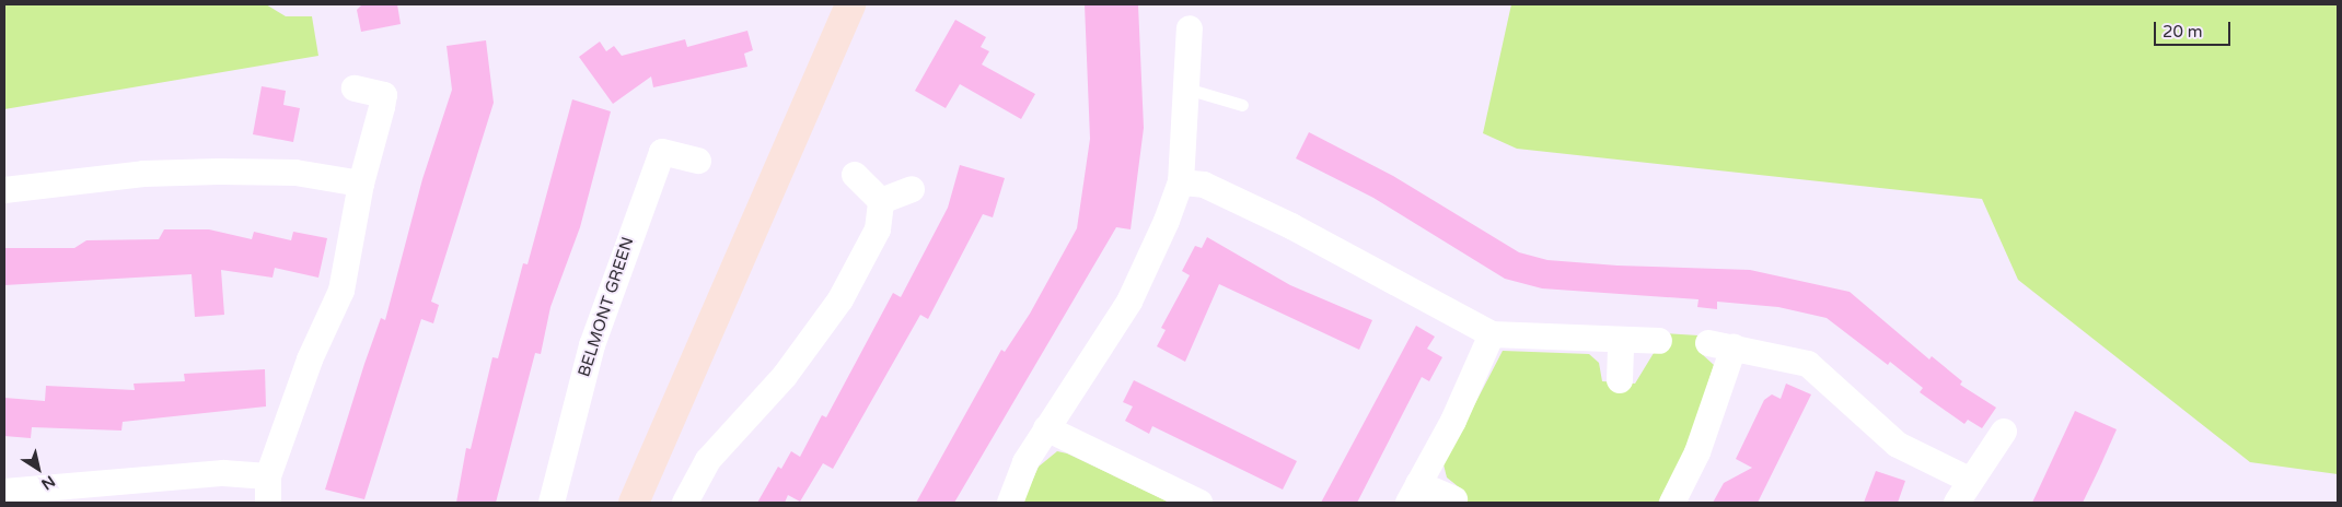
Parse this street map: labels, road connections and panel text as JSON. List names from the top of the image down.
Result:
{
  "streets": {
    "street": ["BELMONT GREEN"]
  },
  "scale_bar": "20 m",
  "north": "bottom right"
}
